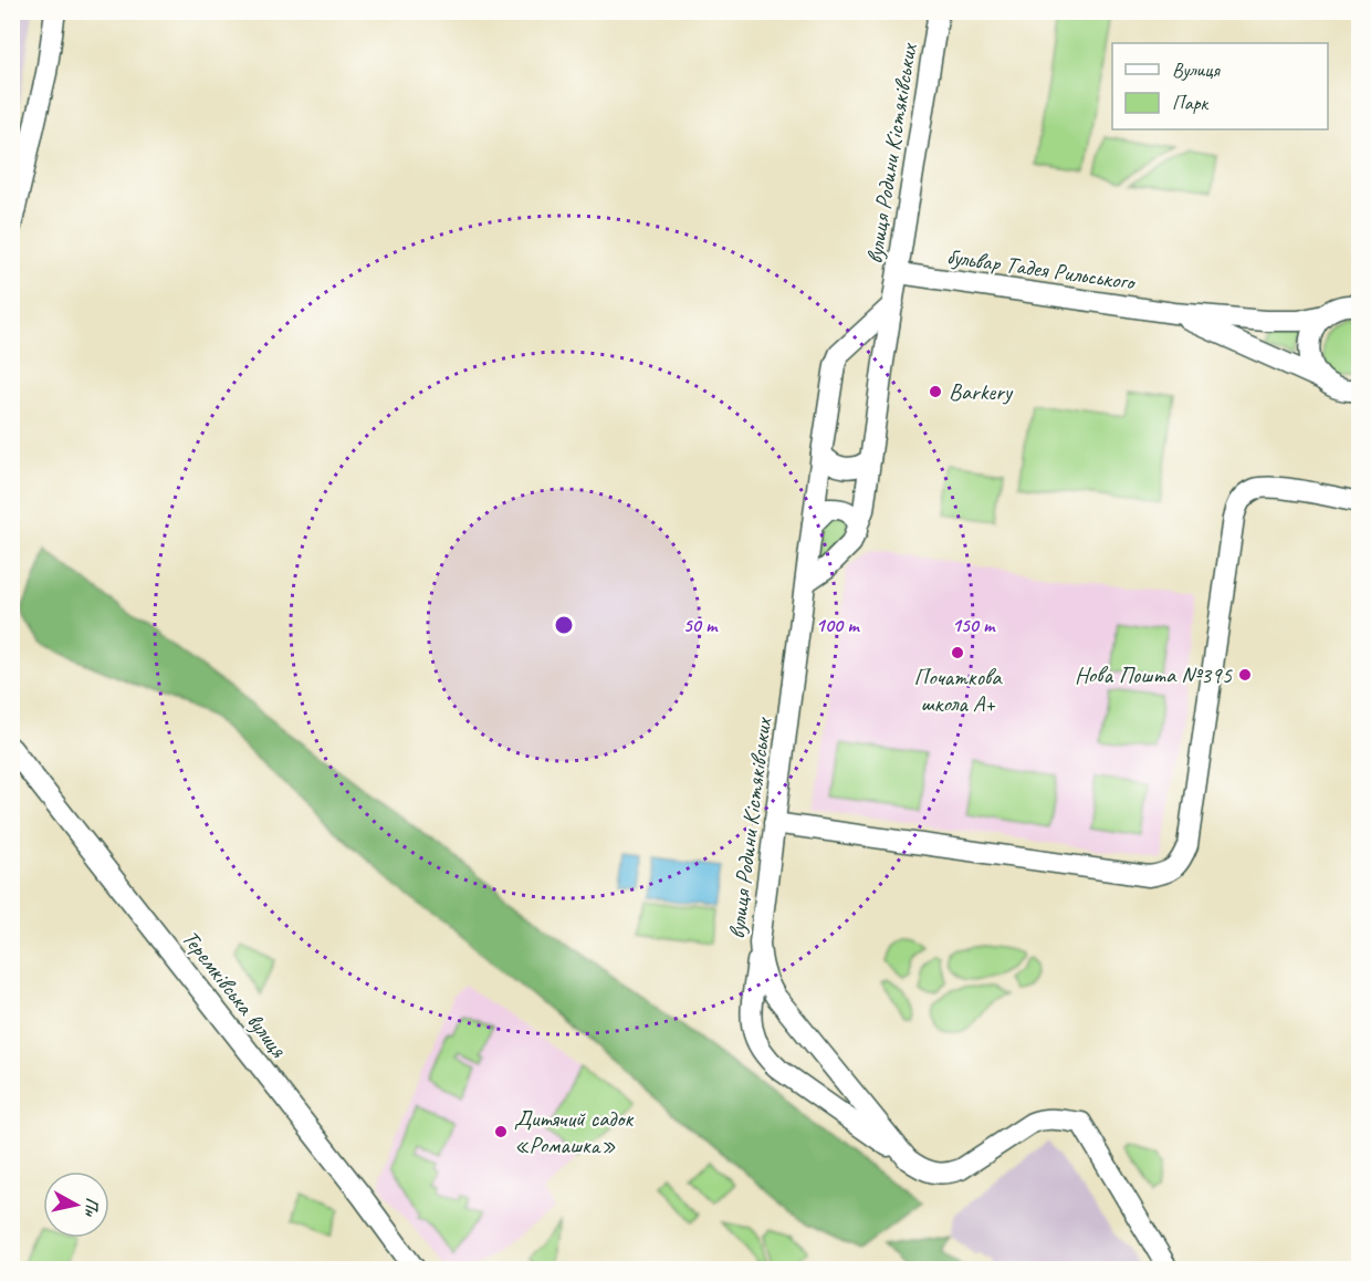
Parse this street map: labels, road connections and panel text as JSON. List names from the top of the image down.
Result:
{
  "streets": {
    "street": ["вулиця Родини Кістяківських", "бульвар Тадея Рильського", "Теремківська вулиця"]
  },
  "crossings": [
    ["вулиця Родини Кістяківських", "бульвар Тадея Рильського"]
  ],
  "places": [
    "Barkery",
    "Початкова школа А+",
    "Нова Пошта №395",
    "Дитячий садок «Ромашка»"
  ],
  "legend": ["Вулиця", "Парк"],
  "north": "right",
  "rings": ["50 m", "100 m", "150 m"]
}
